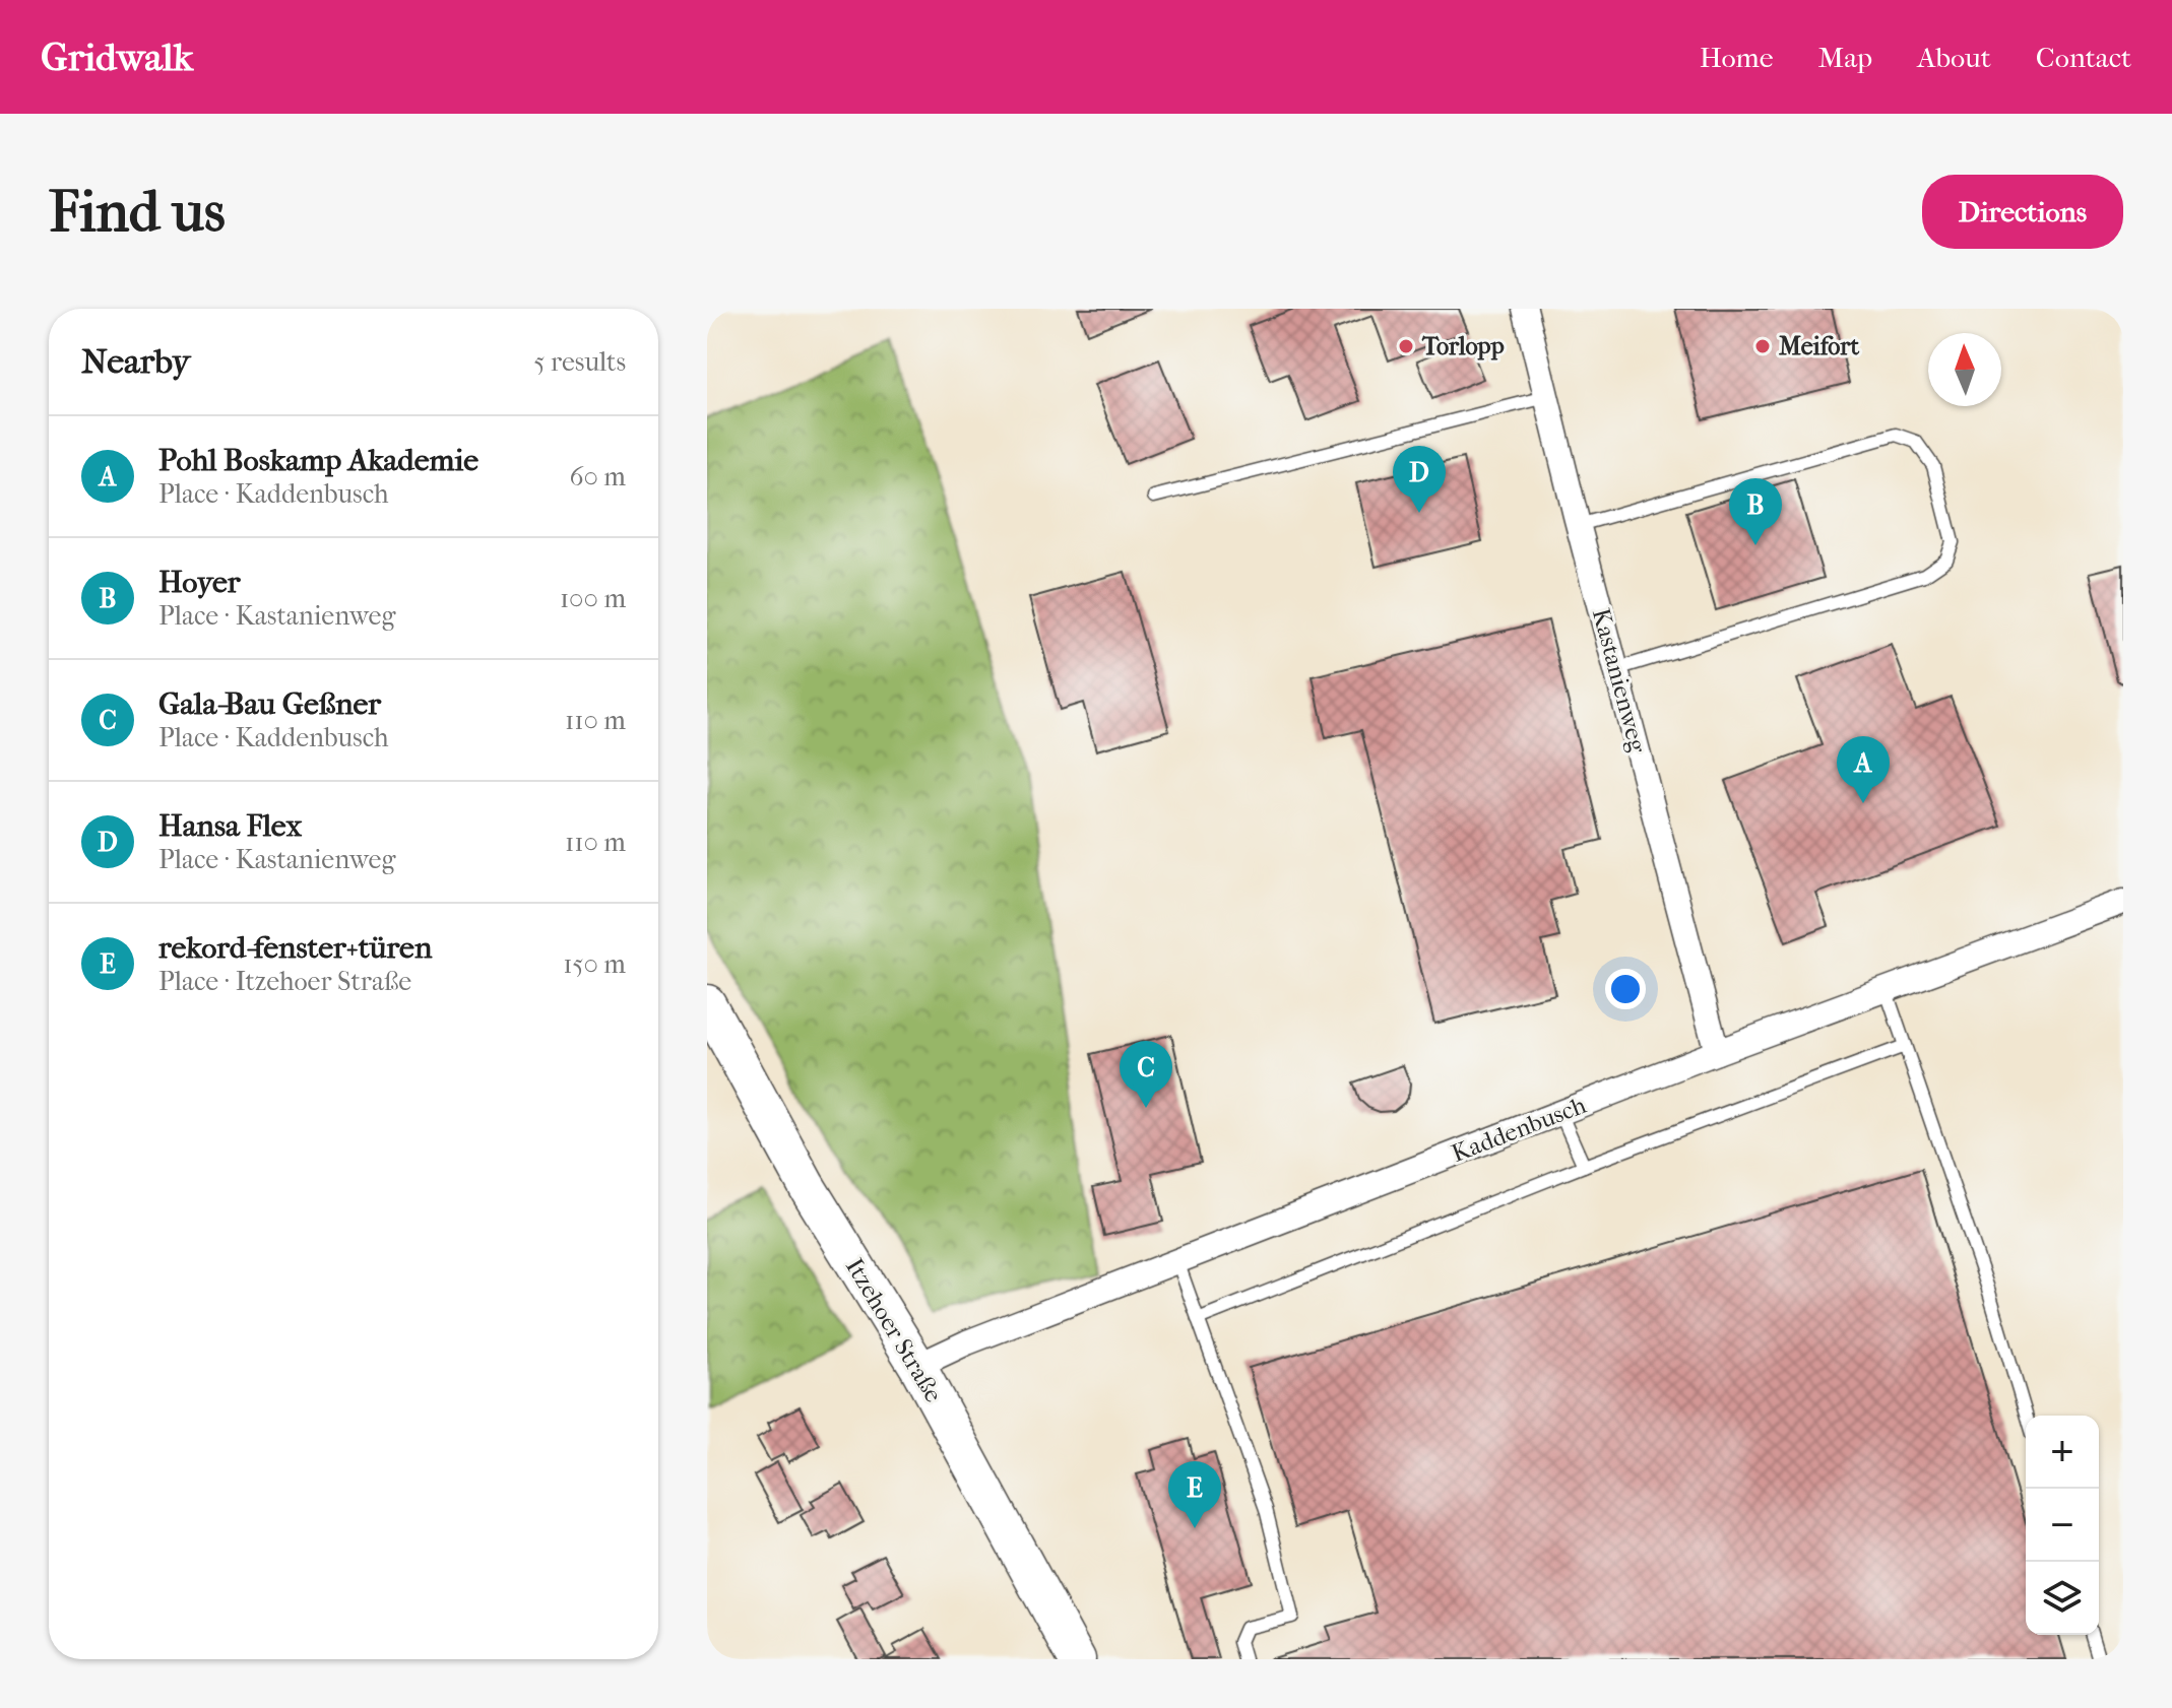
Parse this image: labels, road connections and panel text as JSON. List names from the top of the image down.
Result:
{
  "streets": {
    "main road": ["Itzehoer Straße"],
    "street": ["Kastanienweg", "Kaddenbusch"]
  },
  "crossings": [
    ["Kastanienweg", "Kaddenbusch"],
    ["Kaddenbusch", "Itzehoer Straße"]
  ],
  "places": ["Torlopp", "Meifort"],
  "north": "top",
  "page": {
    "header": "Gridwalk",
    "nav": [
      "Home",
      "Map",
      "About",
      "Contact"
    ],
    "buttons": "Directions",
    "title": "Find us",
    "heading": ["Nearby", "5 results"],
    "list": [
      {
        "mark": "A",
        "name": "Pohl Boskamp Akademie",
        "note": "Place · Kaddenbusch",
        "value": "60 m"
      },
      {
        "mark": "B",
        "name": "Hoyer",
        "note": "Place · Kastanienweg",
        "value": "100 m"
      },
      {
        "mark": "C",
        "name": "Gala-Bau Geßner",
        "note": "Place · Kaddenbusch",
        "value": "110 m"
      },
      {
        "mark": "D",
        "name": "Hansa Flex",
        "note": "Place · Kastanienweg",
        "value": "110 m"
      },
      {
        "mark": "E",
        "name": "rekord-fenster+türen",
        "note": "Place · Itzehoer Straße",
        "value": "150 m"
      }
    ],
    "pins": [
      "D",
      "B",
      "A",
      "C",
      "E"
    ],
    "map_buttons": ["+", "−"]
  }
}
